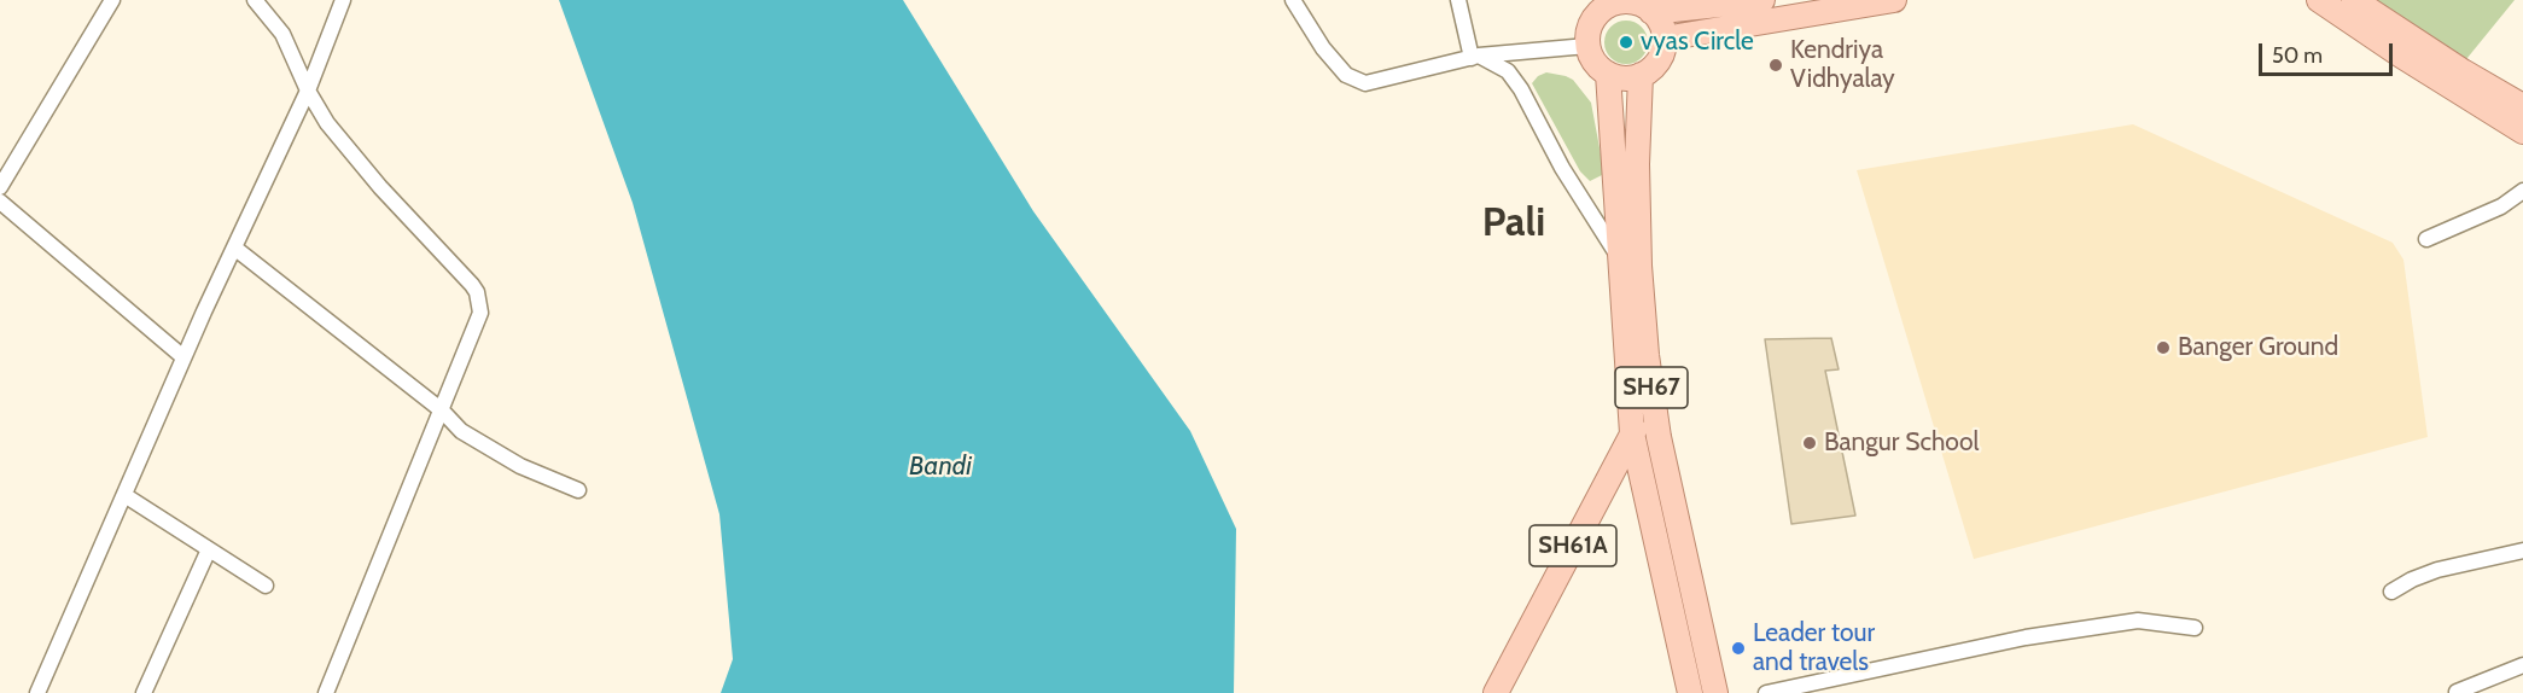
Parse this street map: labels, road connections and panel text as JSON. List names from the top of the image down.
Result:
{
  "streets": {
    "main road": ["SH67", "SH61A"]
  },
  "crossings": [
    ["SH67", "SH61A"]
  ],
  "districts": ["Pali"],
  "water": ["Bandi"],
  "places": [
    "vyas Circle",
    "Kendriya Vidhyalay",
    "Banger Ground",
    "Bangur School",
    "Leader tour and travels"
  ],
  "scale_bar": "50 m"
}
